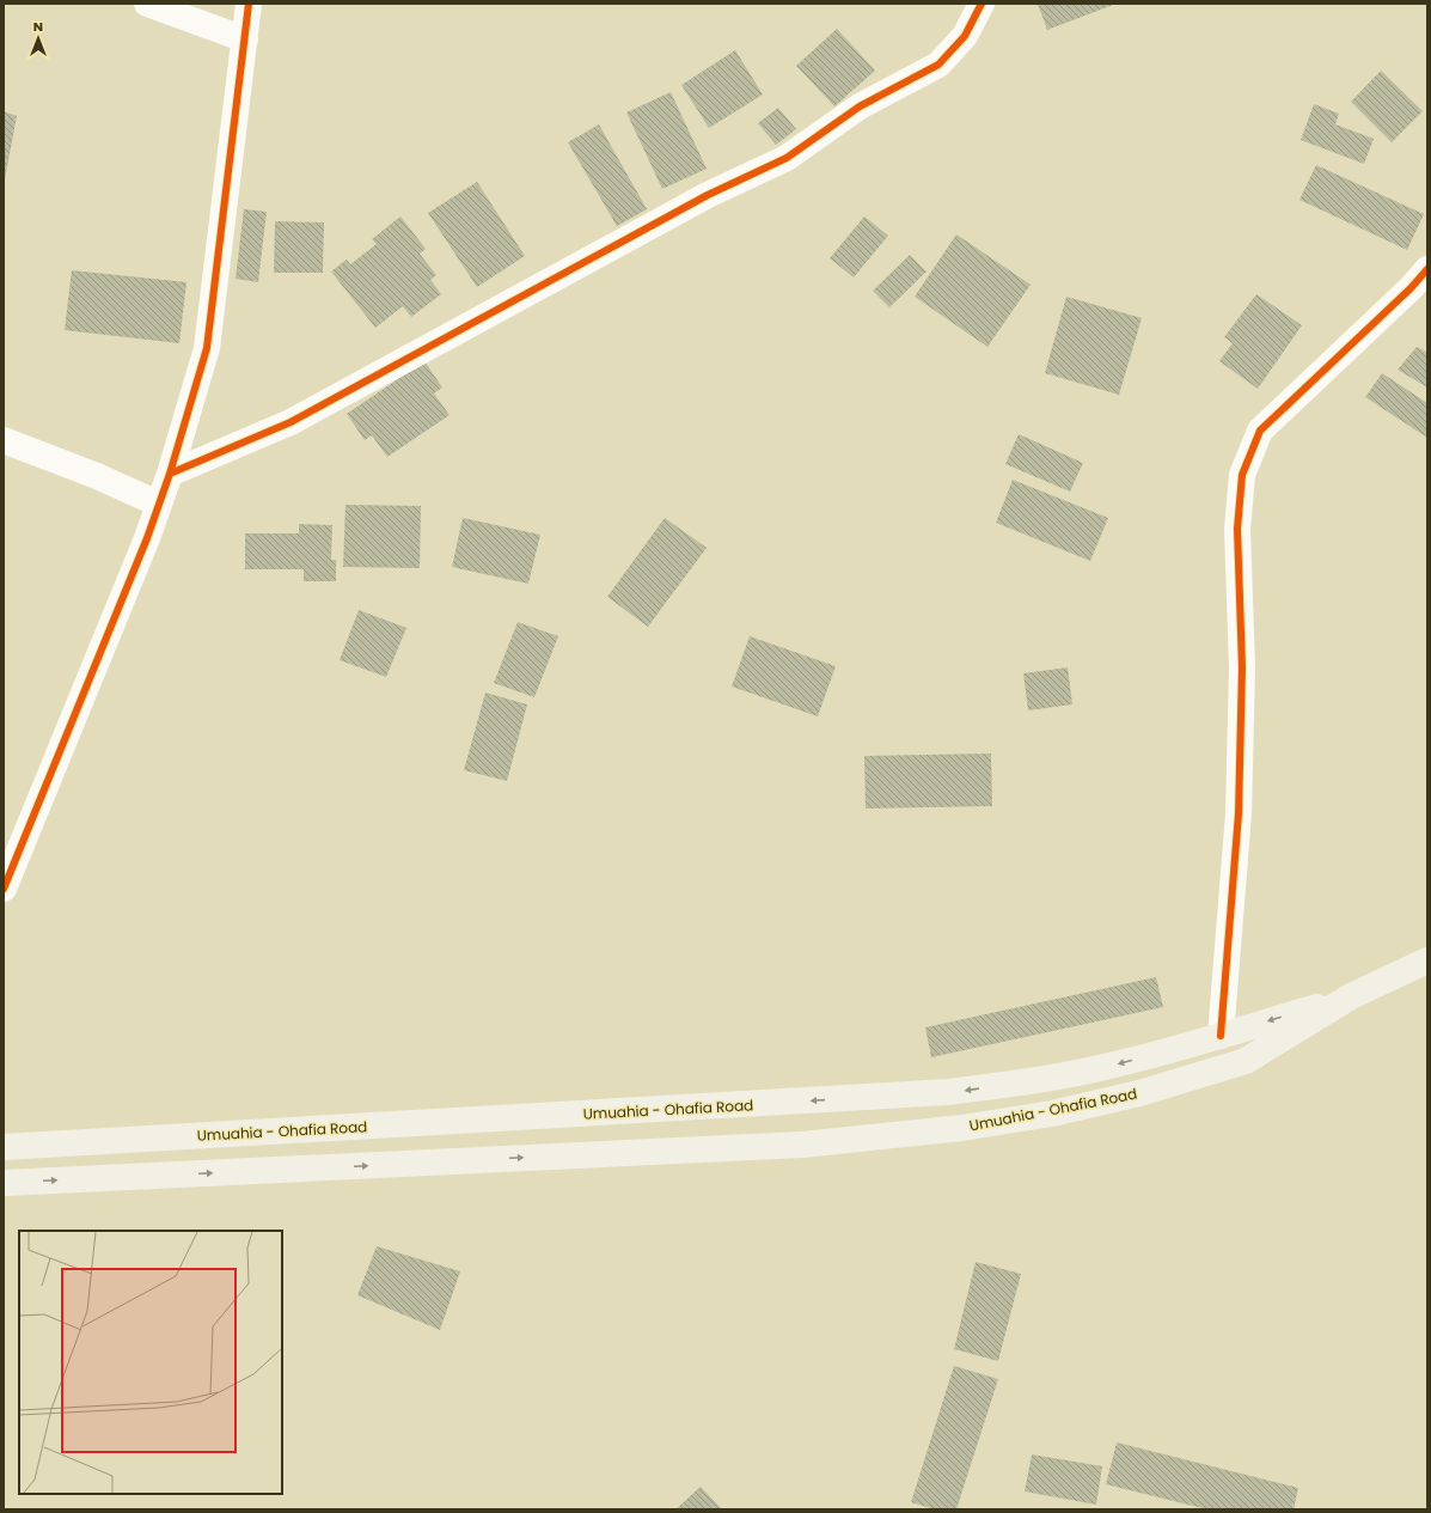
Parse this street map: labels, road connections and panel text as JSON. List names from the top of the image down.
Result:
{
  "streets": {
    "main road": ["Umuahia - Ohafia Road"]
  },
  "north": "top"
}
